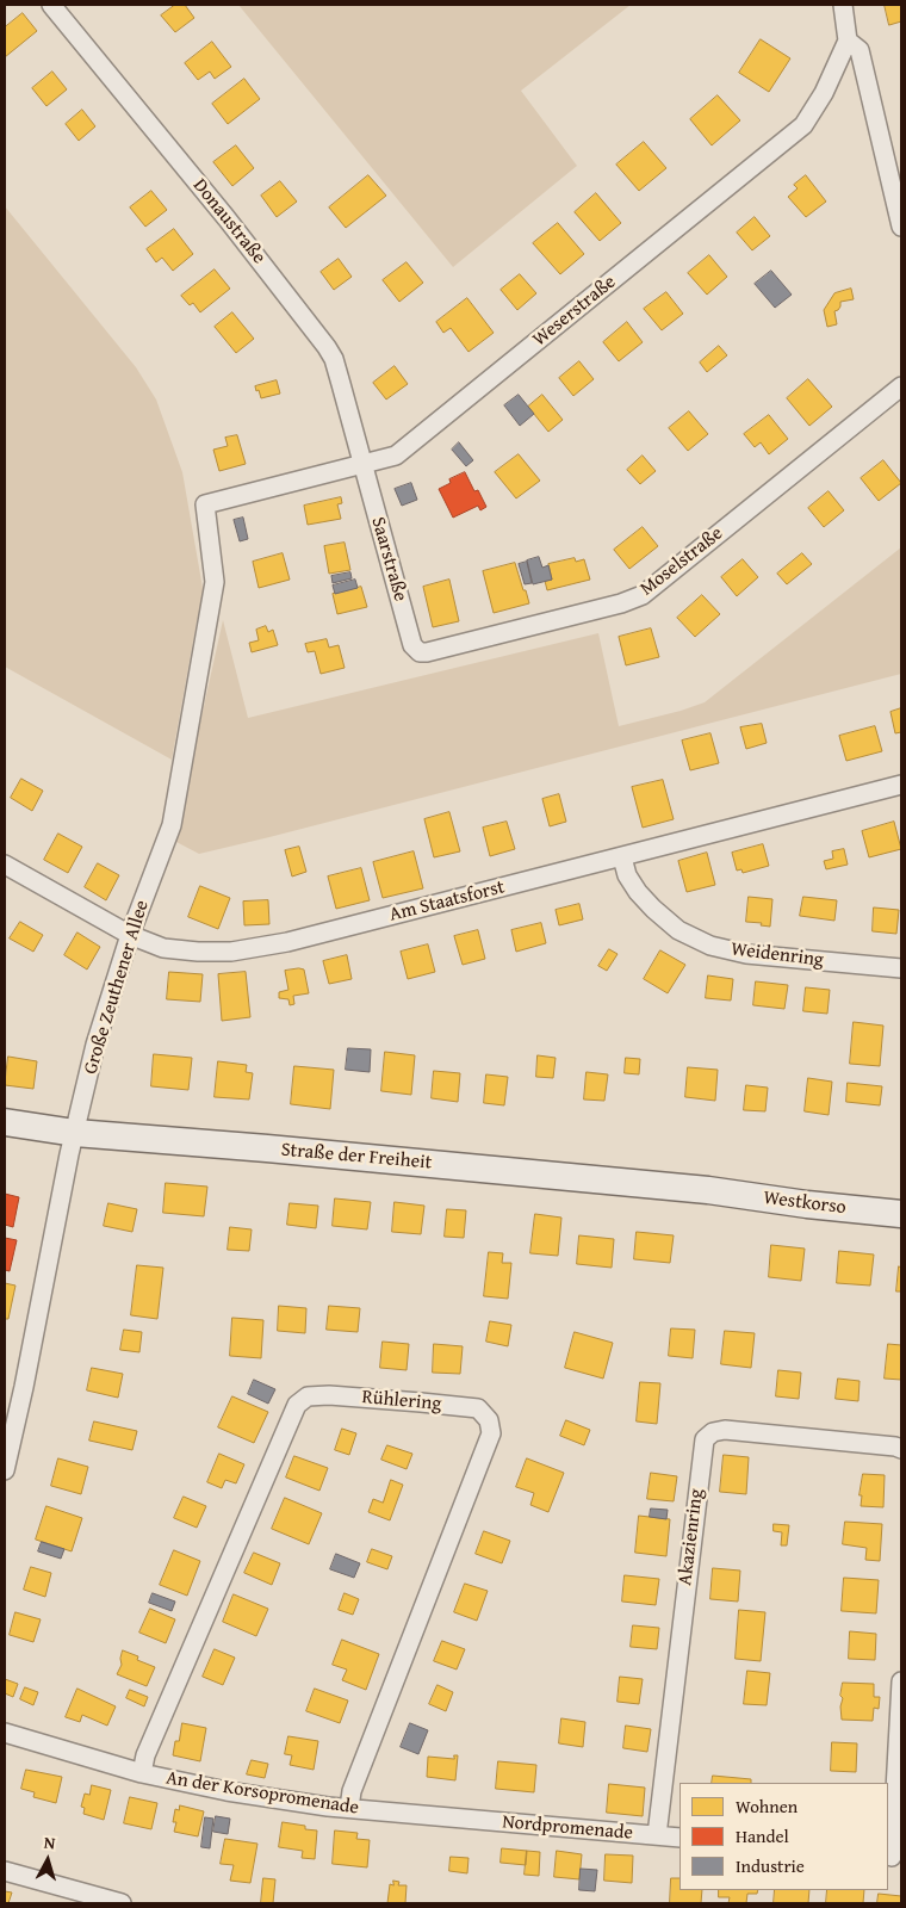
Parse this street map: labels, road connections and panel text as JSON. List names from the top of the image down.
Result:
{
  "streets": {
    "street": [
      "Donaustraße",
      "Weserstraße",
      "Saarstraße",
      "Moselstraße",
      "Am Staatsforst",
      "Weidenring",
      "Große Zeuthener Allee",
      "Straße der Freiheit",
      "Westkorso",
      "Rühlering",
      "Akazienring",
      "An der Korsopromenade",
      "Nordpromenade"
    ]
  },
  "crossings": [
    ["Donaustraße", "Weserstraße"],
    ["Donaustraße", "Saarstraße"],
    ["Weserstraße", "Saarstraße"],
    ["Weserstraße", "Große Zeuthener Allee"],
    ["Saarstraße", "Moselstraße"],
    ["Am Staatsforst", "Weidenring"],
    ["Am Staatsforst", "Große Zeuthener Allee"],
    ["Große Zeuthener Allee", "Straße der Freiheit"],
    ["Straße der Freiheit", "Westkorso"],
    ["Rühlering", "An der Korsopromenade"],
    ["Akazienring", "Nordpromenade"],
    ["An der Korsopromenade", "Nordpromenade"]
  ],
  "legend": ["Wohnen", "Handel", "Industrie"],
  "north": "top"
}
